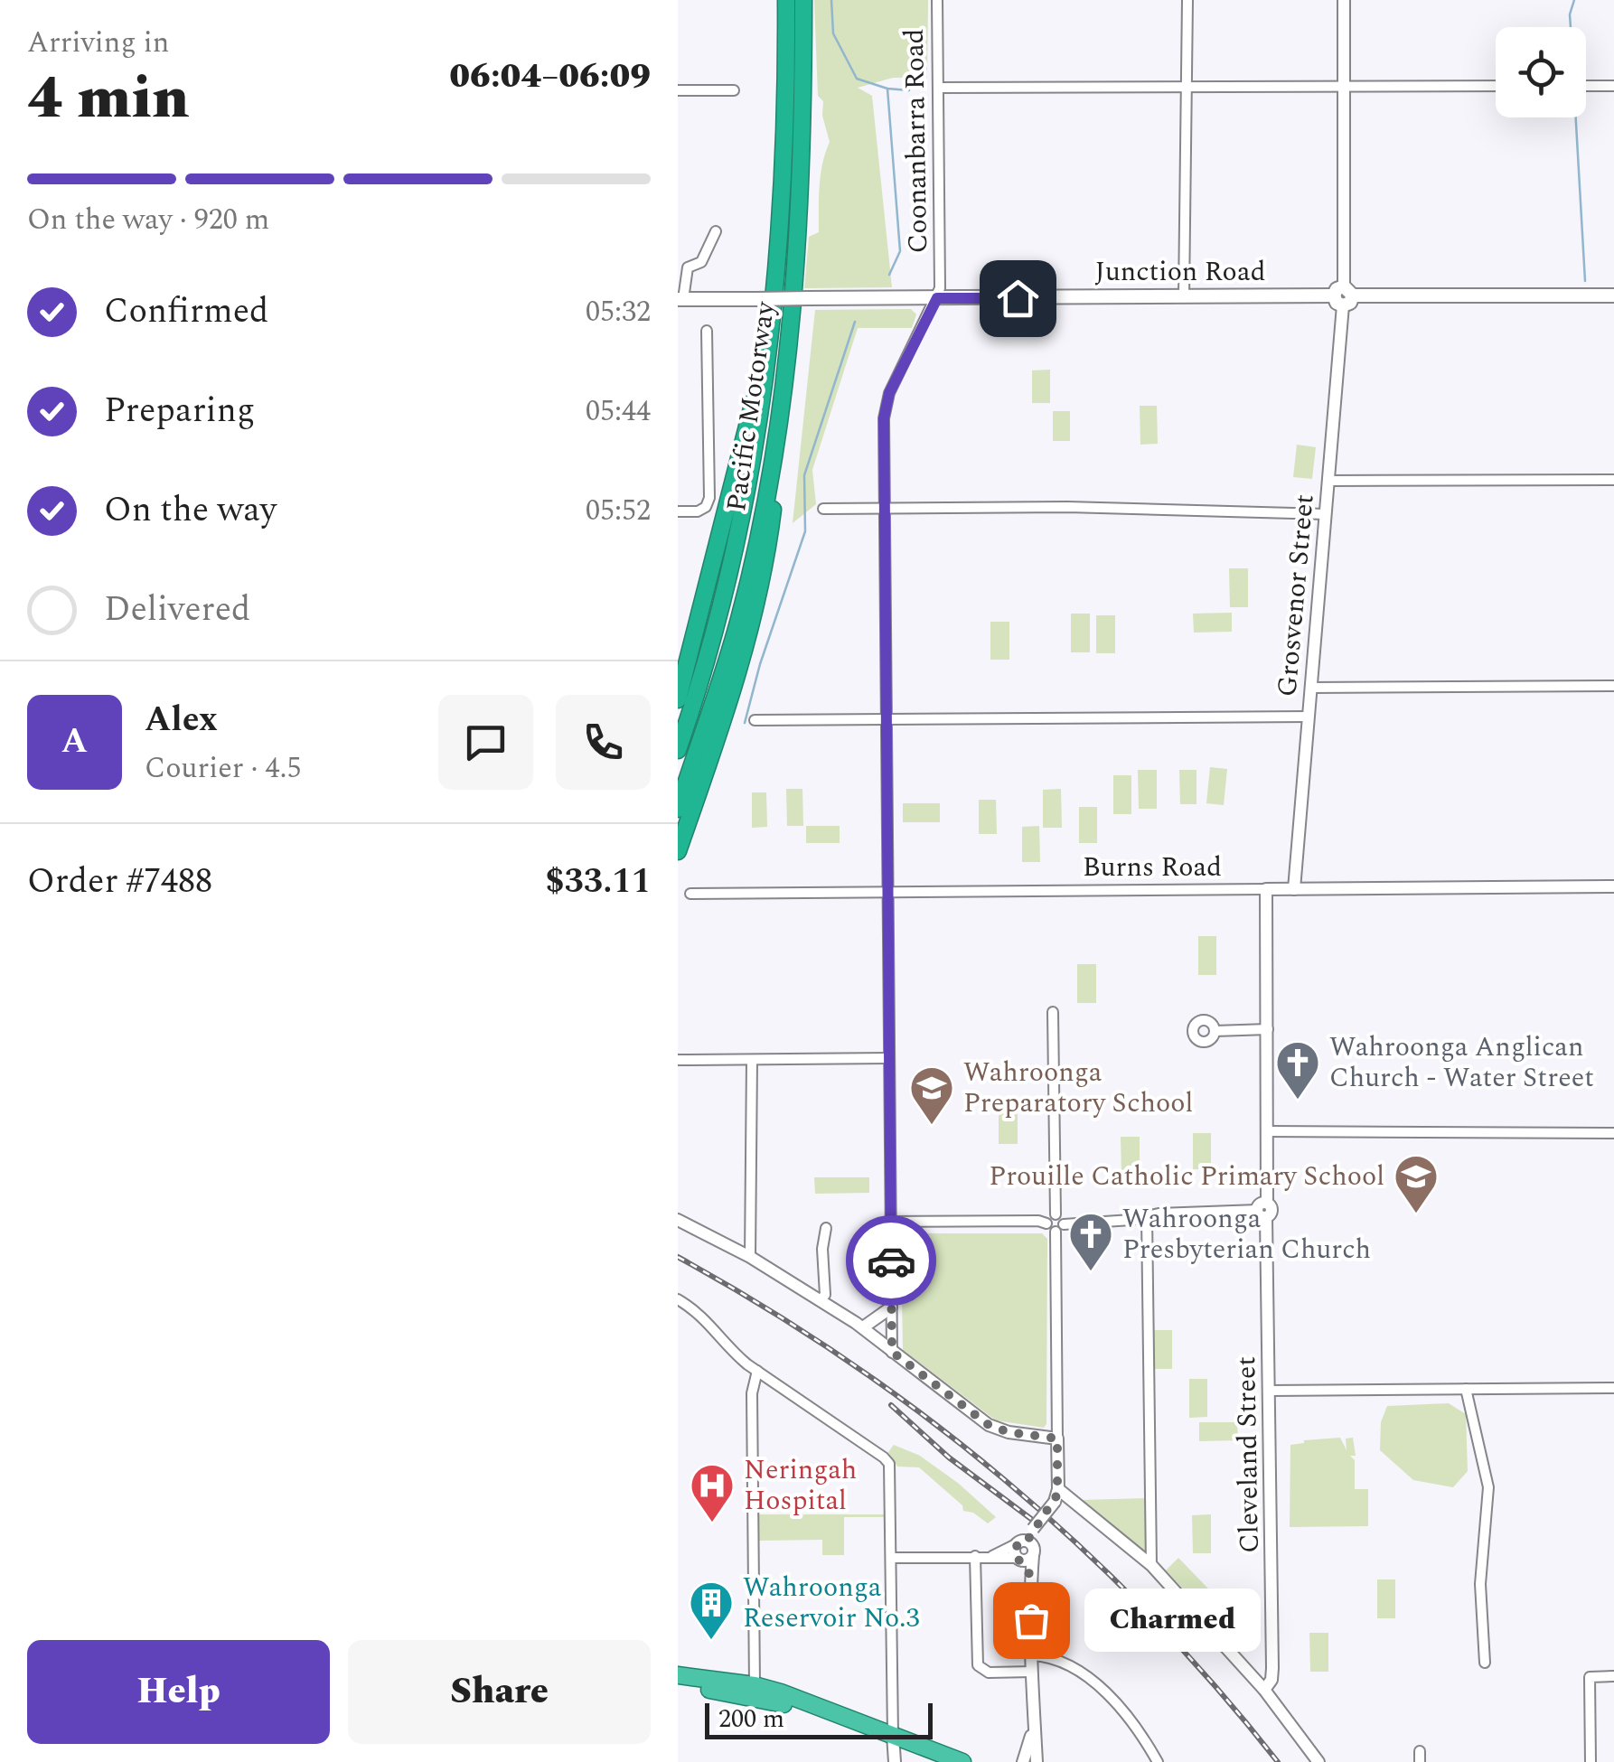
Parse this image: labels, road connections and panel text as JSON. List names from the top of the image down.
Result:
{
  "streets": {
    "highway": ["Pacific Motorway"],
    "main road": ["Junction Road"],
    "street": [
      "Coonanbarra Road",
      "Grosvenor Street",
      "Burns Road",
      "Cleveland Street"
    ]
  },
  "crossings": [
    ["Coonanbarra Road", "Junction Road"],
    ["Coonanbarra Road", "Burns Road"],
    ["Junction Road", "Grosvenor Street"],
    ["Grosvenor Street", "Burns Road"],
    ["Burns Road", "Cleveland Street"]
  ],
  "places": {
    "church": ["Wahroonga Anglican Church - Water Street", "Wahroonga Presbyterian Church"],
    "school or university": ["Wahroonga Preparatory School", "Prouille Catholic Primary School"],
    "hospital": ["Neringah Hospital"],
    "other": ["Charmed"],
    "building": ["Wahroonga Reservoir No.3"]
  },
  "scale_bar": "200 m",
  "page": {
    "heading": ["4 min", "Arriving in", "06:04–06:09"],
    "panel": [
      "Alex",
      "Courier · 4.5",
      "Order #7488",
      "$33.11"
    ],
    "bar": "On the way · 920 m",
    "list": [
      ["Confirmed", "05:32"],
      ["Preparing", "05:44"],
      ["On the way", "05:52"],
      "Delivered"
    ],
    "round": "A",
    "bubble": "Charmed",
    "buttons": ["Help", "Share"],
    "scale": "200 m"
  }
}
